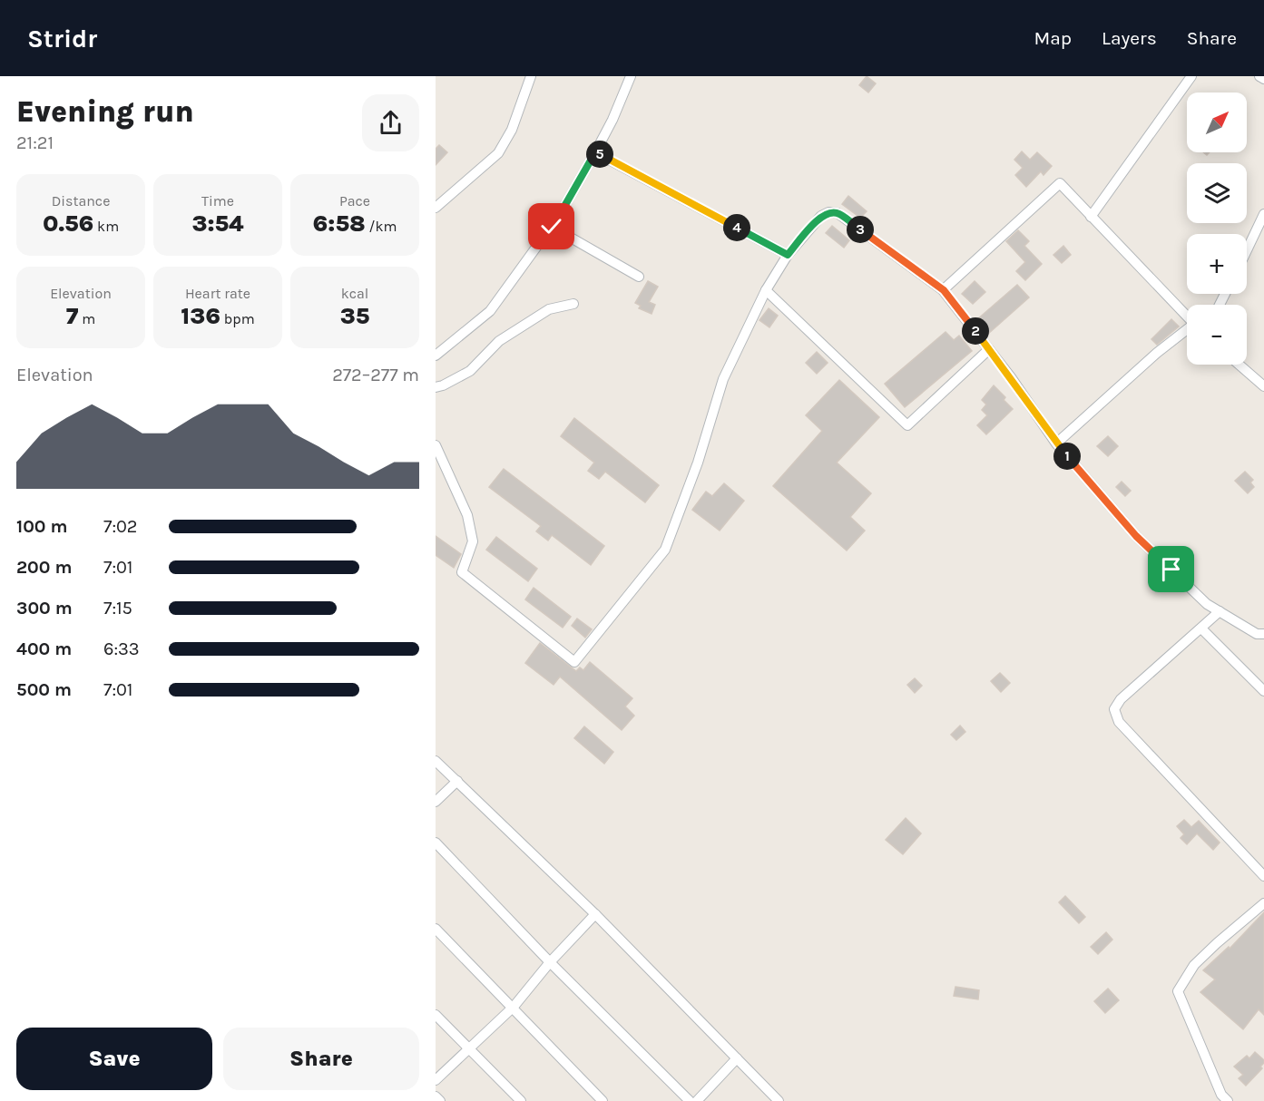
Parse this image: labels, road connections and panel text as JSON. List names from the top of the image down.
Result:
{
  "north": "top right",
  "page": {
    "header": "Stridr",
    "nav": ["Map", "Layers", "Share"],
    "heading": ["Evening run", "21:21"],
    "map_buttons": ["+", "−"],
    "pins": [
      "5",
      "4",
      "3",
      "2",
      "1"
    ],
    "stats": [
      ["Distance", "0.56 km"],
      ["Time", "3:54"],
      ["Pace", "6:58 /km"],
      ["Elevation", "7 m"],
      ["Heart rate", "136 bpm"],
      ["kcal", "35"]
    ],
    "chart": ["Elevation", "272–277 m"],
    "list": [
      {
        "name": "100 m",
        "note": "7:02"
      },
      {
        "name": "200 m",
        "note": "7:01"
      },
      {
        "name": "300 m",
        "note": "7:15"
      },
      {
        "name": "400 m",
        "note": "6:33"
      },
      {
        "name": "500 m",
        "note": "7:01"
      }
    ],
    "buttons": ["Save", "Share"]
  }
}
